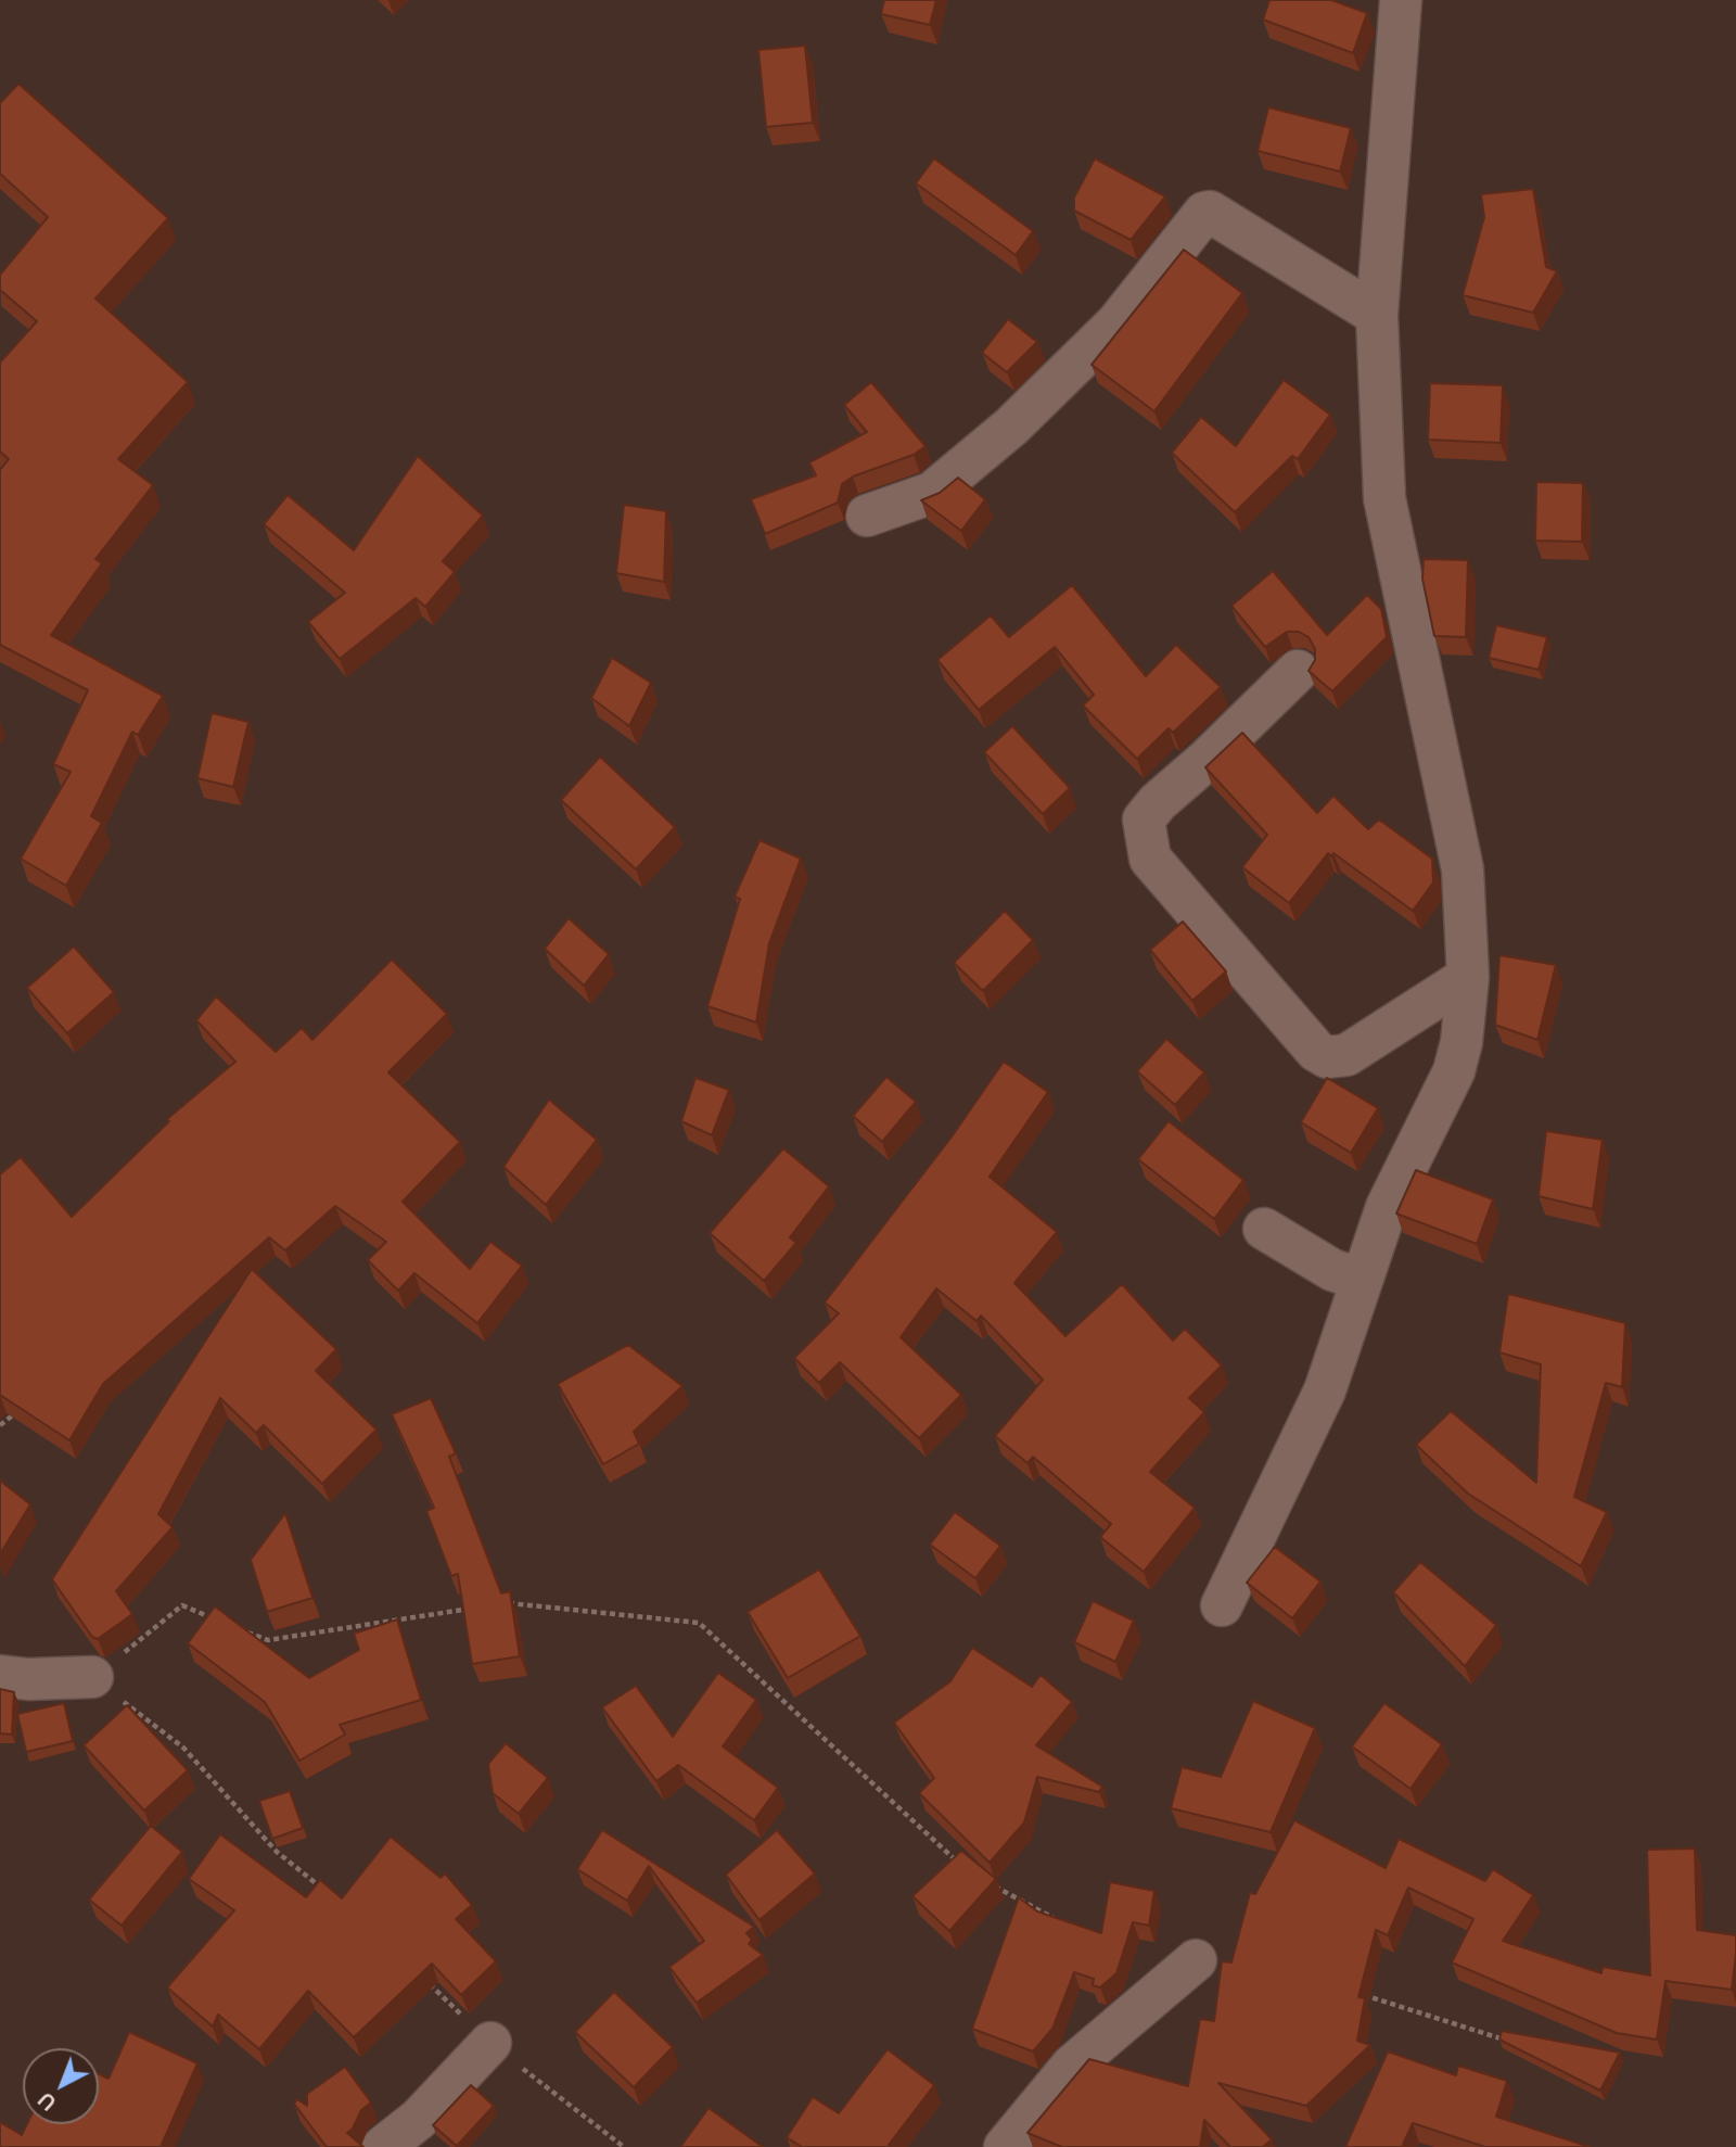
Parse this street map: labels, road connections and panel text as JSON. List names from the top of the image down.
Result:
{
  "north": "bottom left"
}
